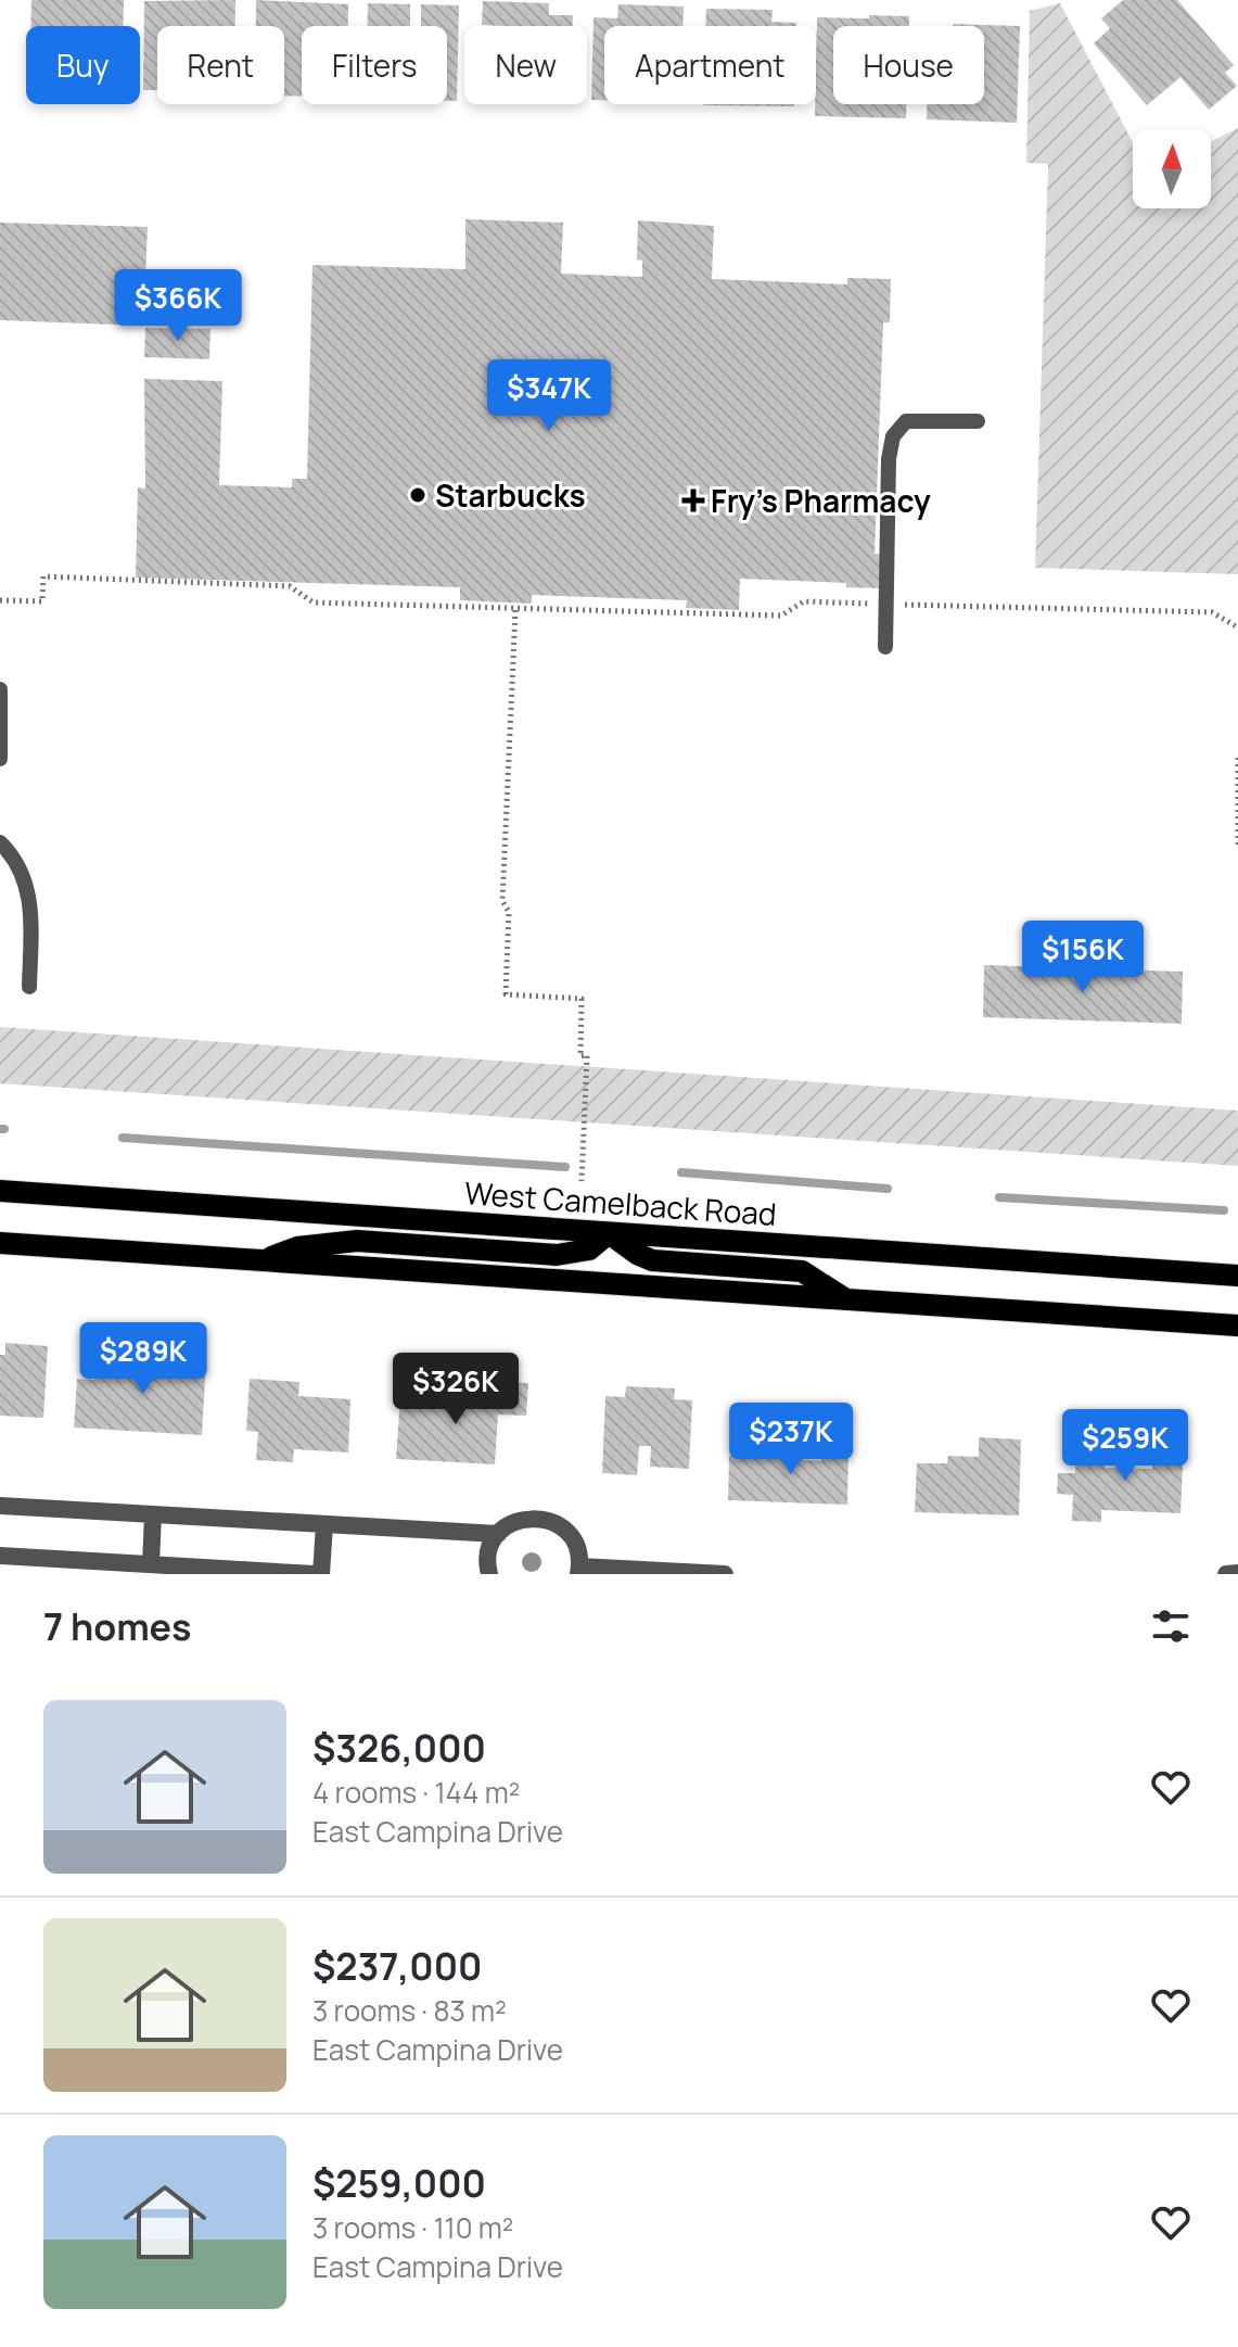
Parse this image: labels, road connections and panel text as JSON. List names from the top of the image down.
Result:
{
  "streets": {
    "main road": ["West Camelback Road"]
  },
  "places": {
    "other": ["Starbucks"],
    "health": ["Fry's Pharmacy"]
  },
  "north": "top",
  "page": {
    "chip": [
      "Buy",
      "Rent",
      "Filters",
      "New",
      "Apartment",
      "House"
    ],
    "price": [
      "$366K",
      "$347K",
      "$156K",
      "$289K",
      "$326K",
      "$237K",
      "$259K"
    ],
    "heading": "7 homes",
    "list": [
      {
        "name": "$326,000",
        "note": "4 rooms · 144 m² · East Campina Drive"
      },
      {
        "name": "$237,000",
        "note": "3 rooms · 83 m² · East Campina Drive"
      },
      {
        "name": "$259,000",
        "note": "3 rooms · 110 m² · East Campina Drive"
      }
    ]
  }
}
